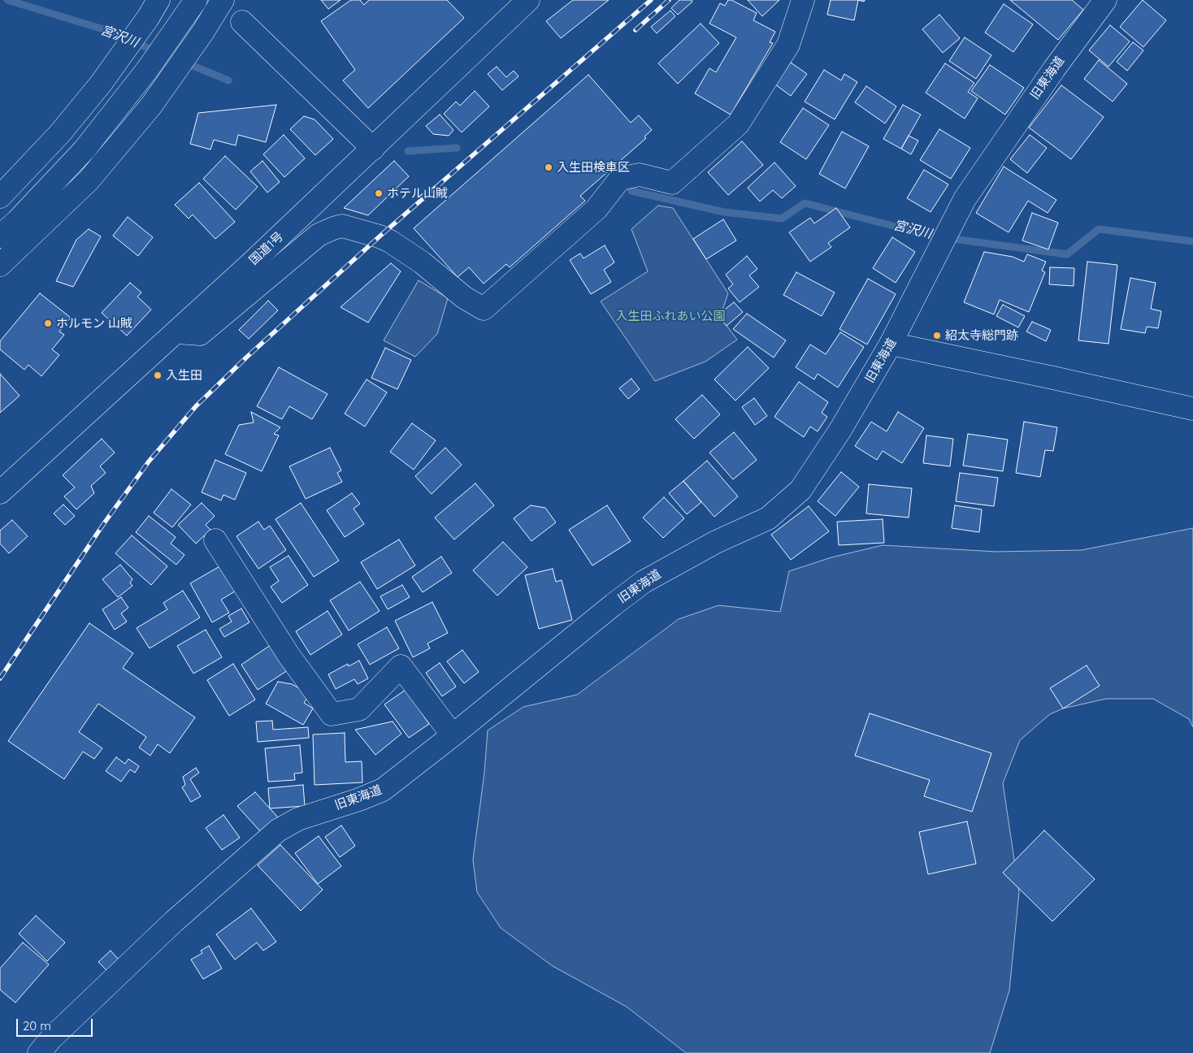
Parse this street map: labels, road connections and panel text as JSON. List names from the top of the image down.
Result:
{
  "streets": {
    "main road": ["旧東海道", "国道1号"]
  },
  "water": ["宮沢川"],
  "parks": ["入生田ふれあい公園"],
  "places": [
    "入生田検車区",
    "ホテル山賊",
    "ホルモン 山賊",
    "紹太寺総門跡",
    "入生田"
  ],
  "scale_bar": "20 m"
}
